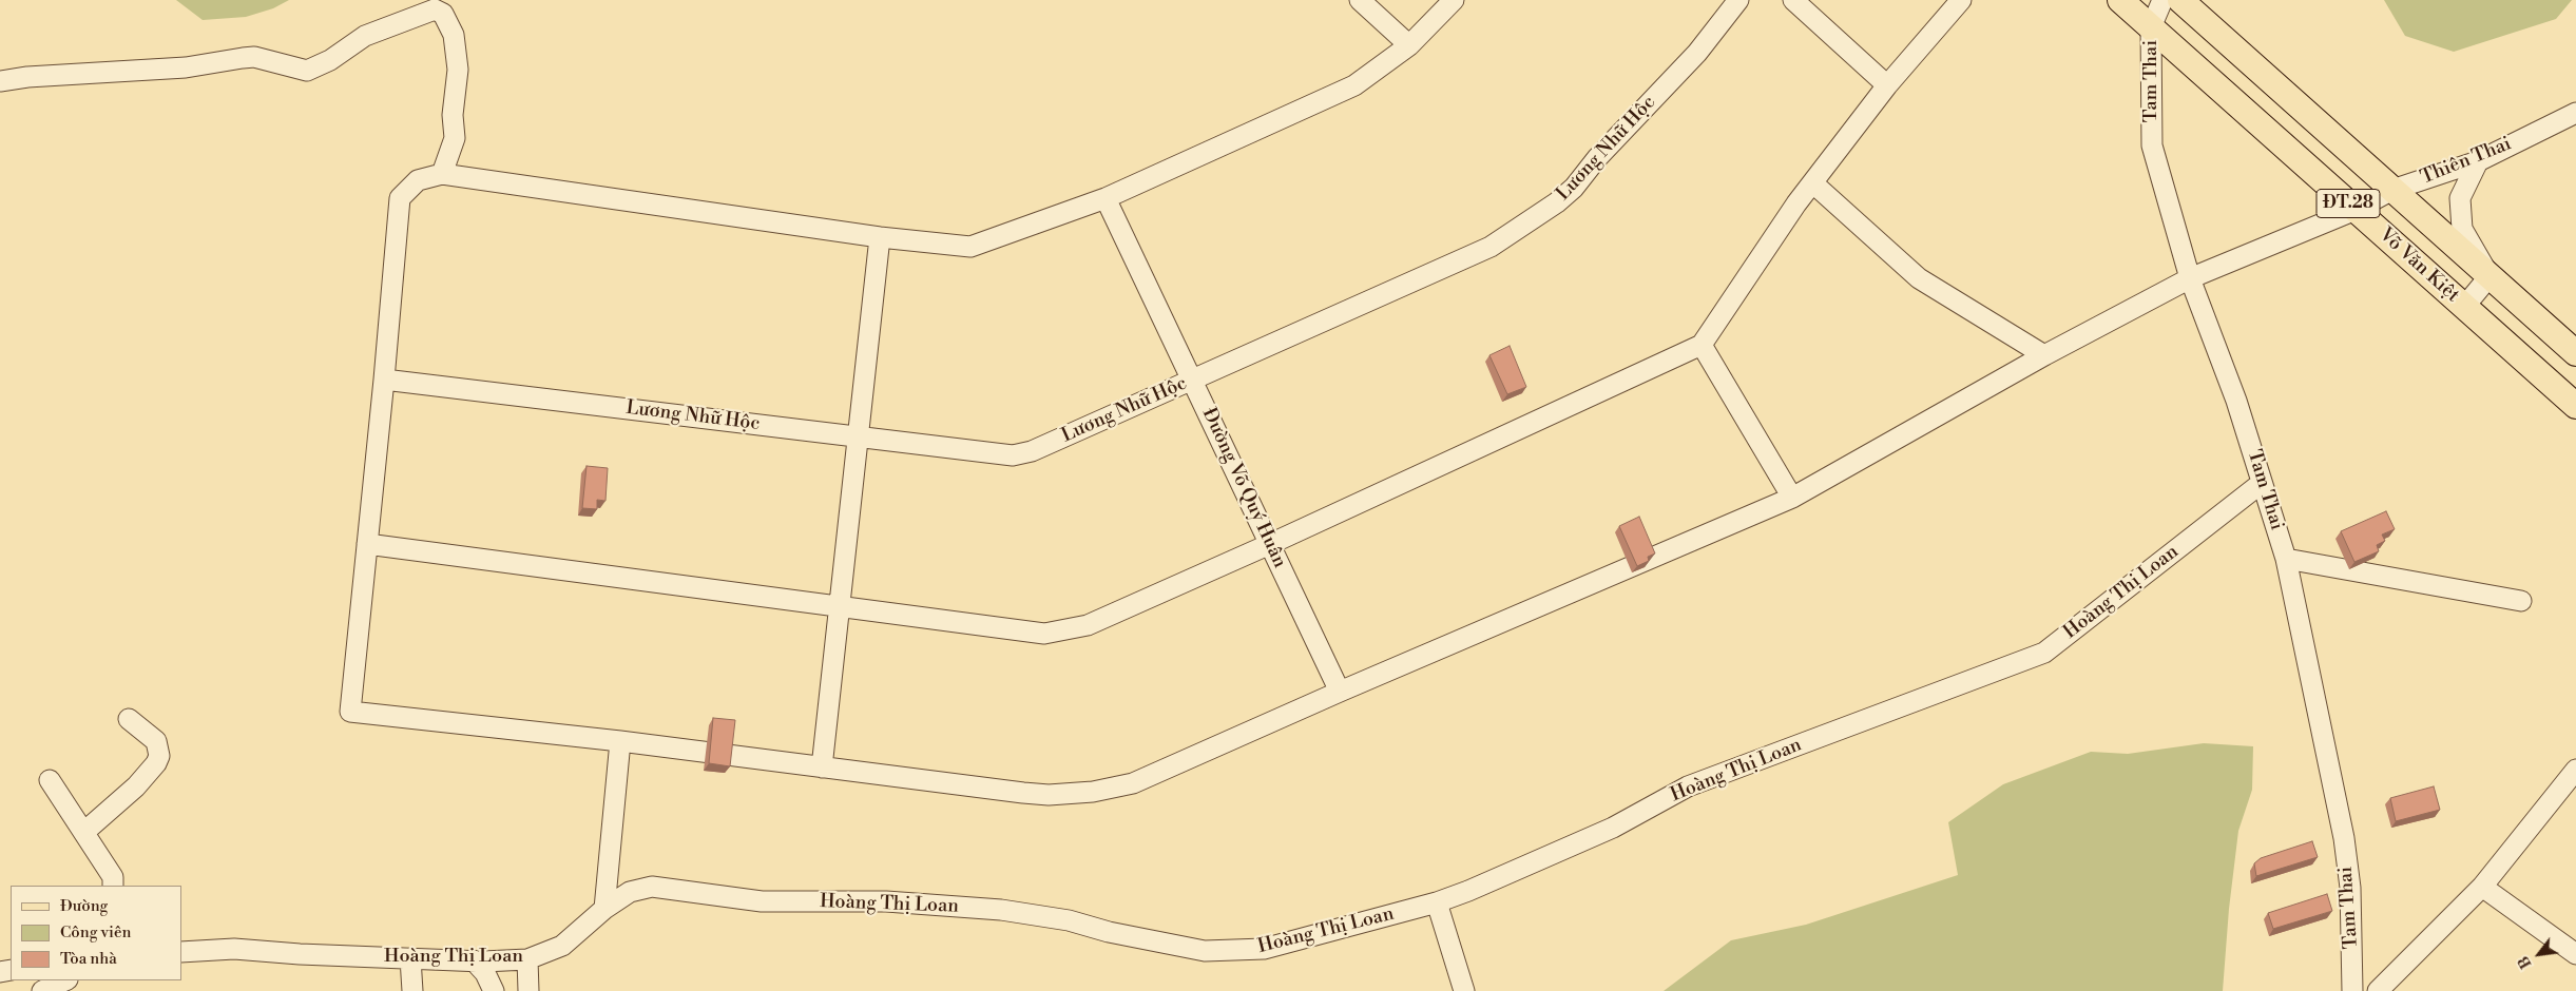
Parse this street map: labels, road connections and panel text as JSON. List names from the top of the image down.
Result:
{
  "streets": {
    "main road": ["ĐT.28", "Võ Văn Kiệt"],
    "street": [
      "Tam Thai",
      "Lương Nhữ Hộc",
      "Thiên Thai",
      "Đường Võ Quý Huân",
      "Hoàng Thị Loan"
    ]
  },
  "crossings": [
    ["Tam Thai", "Thiên Thai"],
    ["Tam Thai", "Võ Văn Kiệt"],
    ["Tam Thai", "Hoàng Thị Loan"],
    ["Lương Nhữ Hộc", "Đường Võ Quý Huân"],
    ["Thiên Thai", "Võ Văn Kiệt"],
    ["Thiên Thai", "Đường Võ Quý Huân"]
  ],
  "legend": ["Đường", "Công viên", "Tòa nhà"],
  "north": "bottom left"
}
